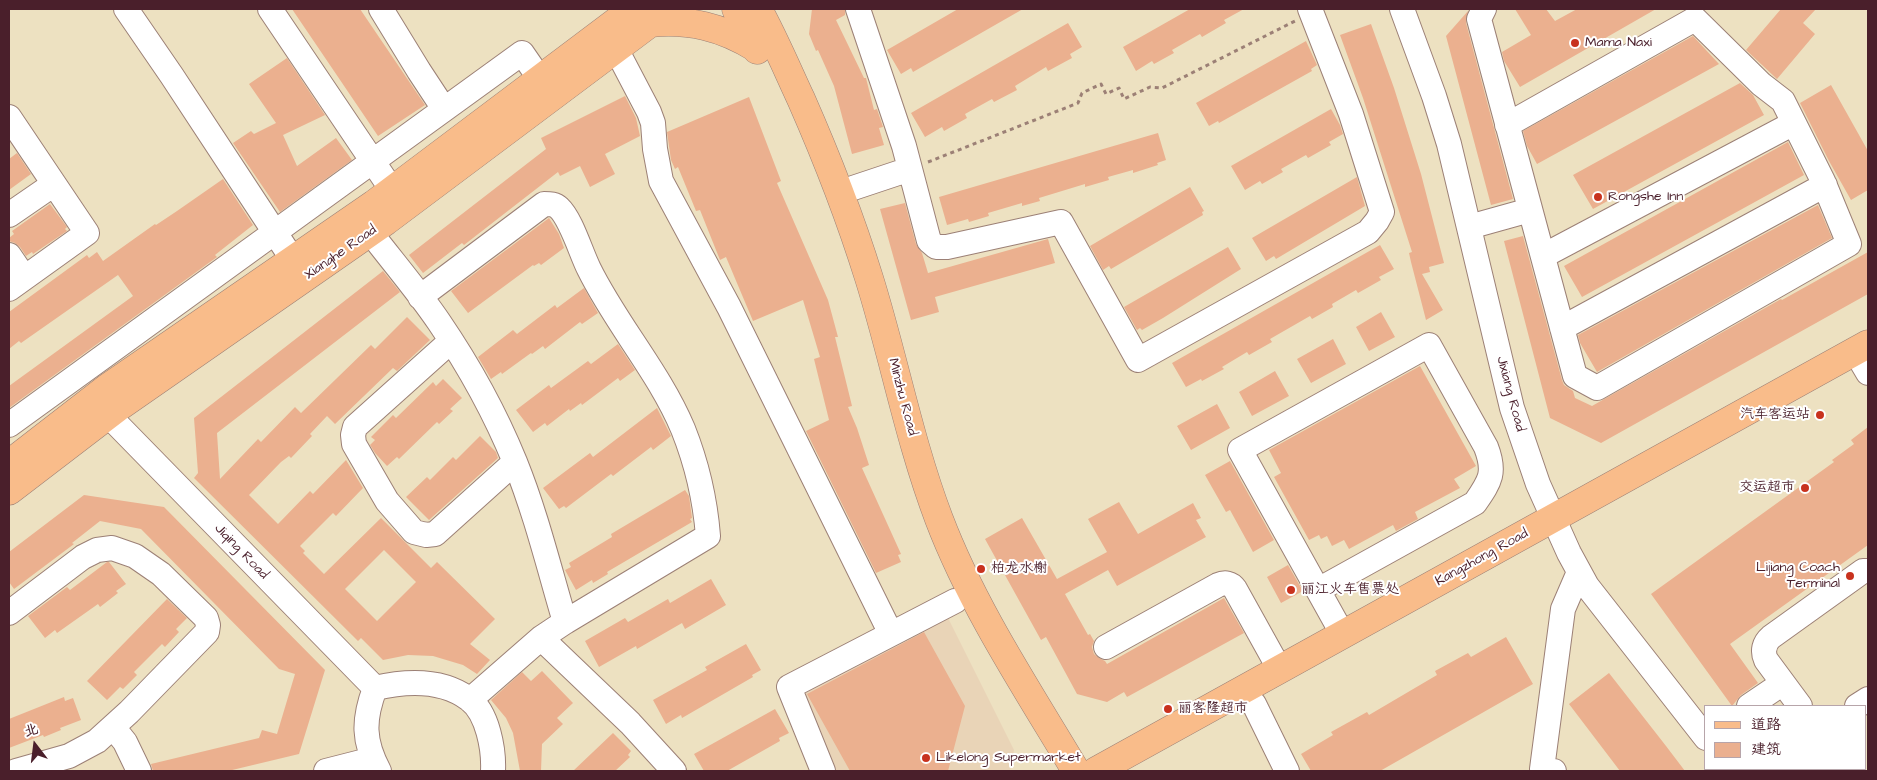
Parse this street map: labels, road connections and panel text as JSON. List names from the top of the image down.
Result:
{
  "streets": {
    "main road": ["Xianghe Road", "Minzhu Road", "Kangzhong Road"],
    "street": ["Jixiang Road", "Jiqing Road"]
  },
  "crossings": [
    ["Xianghe Road", "Jiqing Road"],
    ["Jixiang Road", "Kangzhong Road"]
  ],
  "places": [
    "Mama Naxi",
    "Rongshe Inn",
    "汽车客运站",
    "交运超市",
    "柏龙水榭",
    "Lijiang Coach Terminal",
    "丽江火车售票处",
    "丽客隆超市",
    "Likelong Supermarket"
  ],
  "legend": ["道路", "建筑"],
  "north": "top"
}
